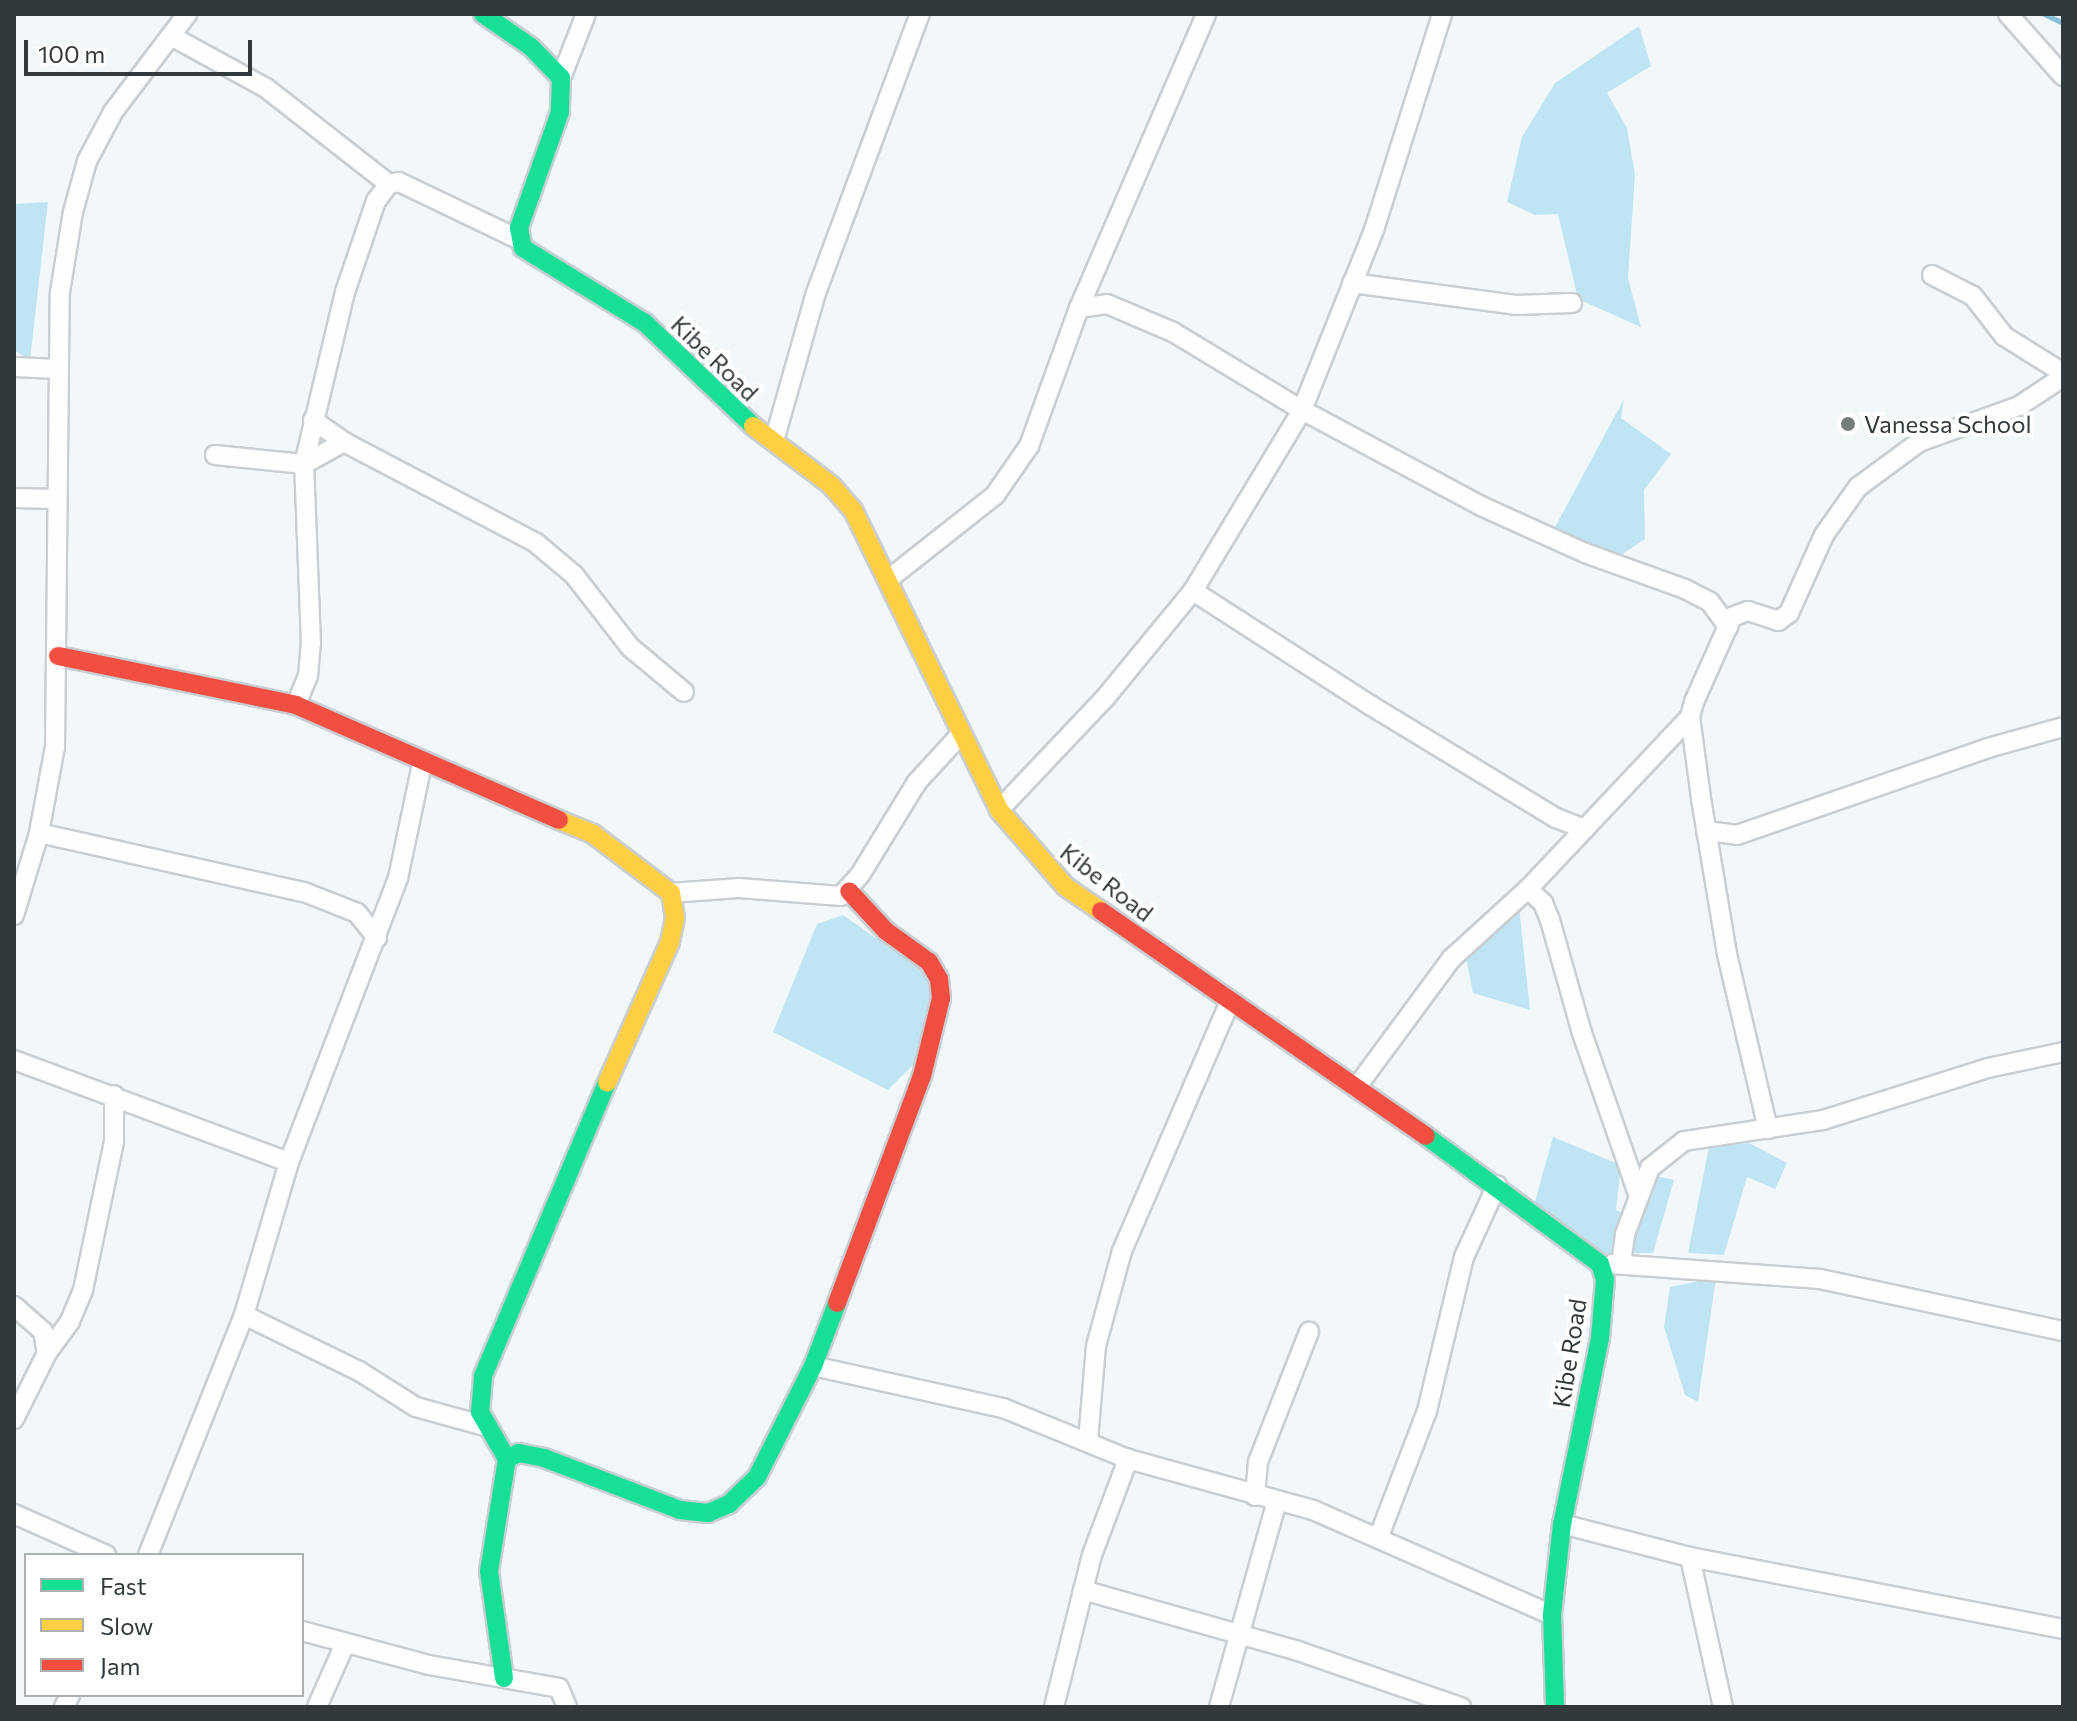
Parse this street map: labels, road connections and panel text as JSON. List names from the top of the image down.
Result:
{
  "streets": {
    "street": ["Kibe Road"]
  },
  "places": ["Vanessa School"],
  "legend": ["Fast", "Slow", "Jam"],
  "scale_bar": "100 m"
}
